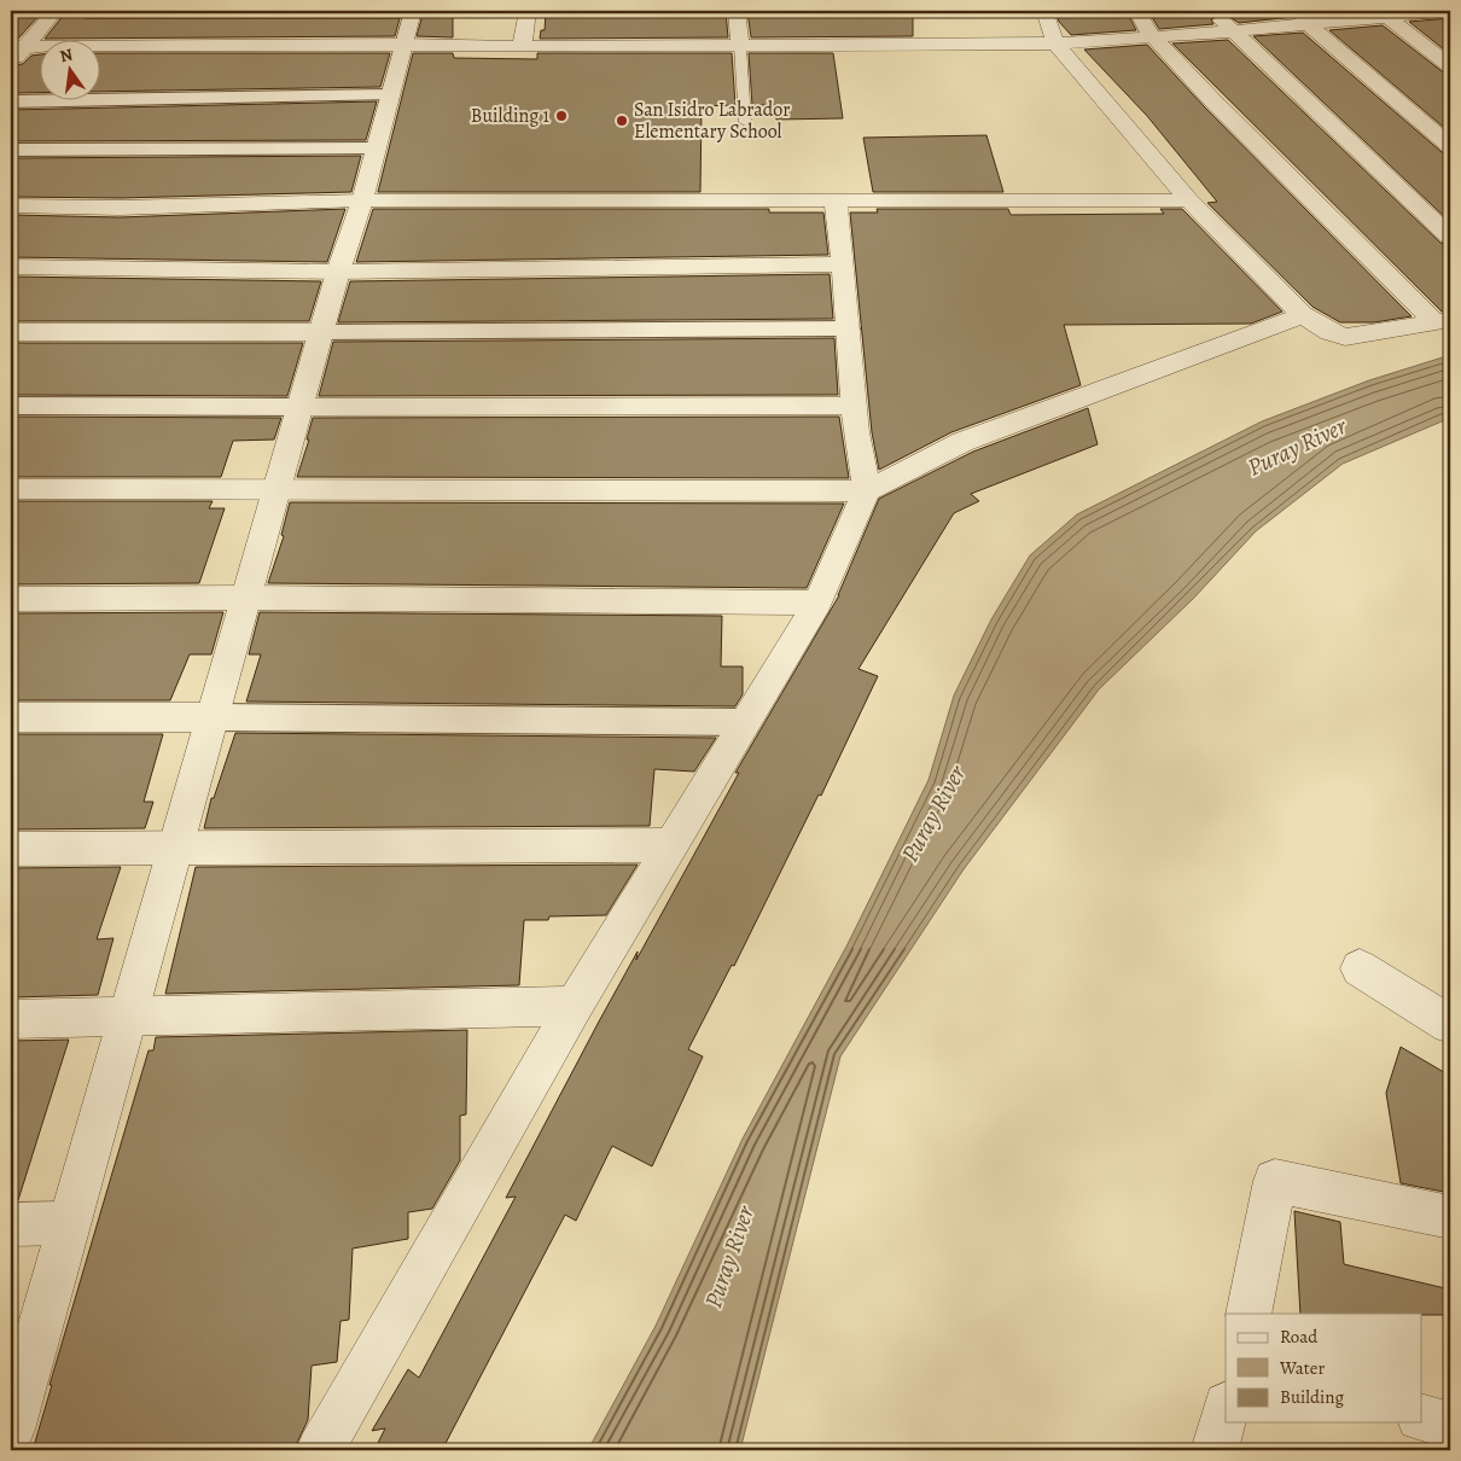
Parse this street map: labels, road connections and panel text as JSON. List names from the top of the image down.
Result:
{
  "water": ["Puray River"],
  "places": ["Building 1", "San Isidro Labrador Elementary School"],
  "legend": ["Road", "Water", "Building"],
  "north": "top"
}
